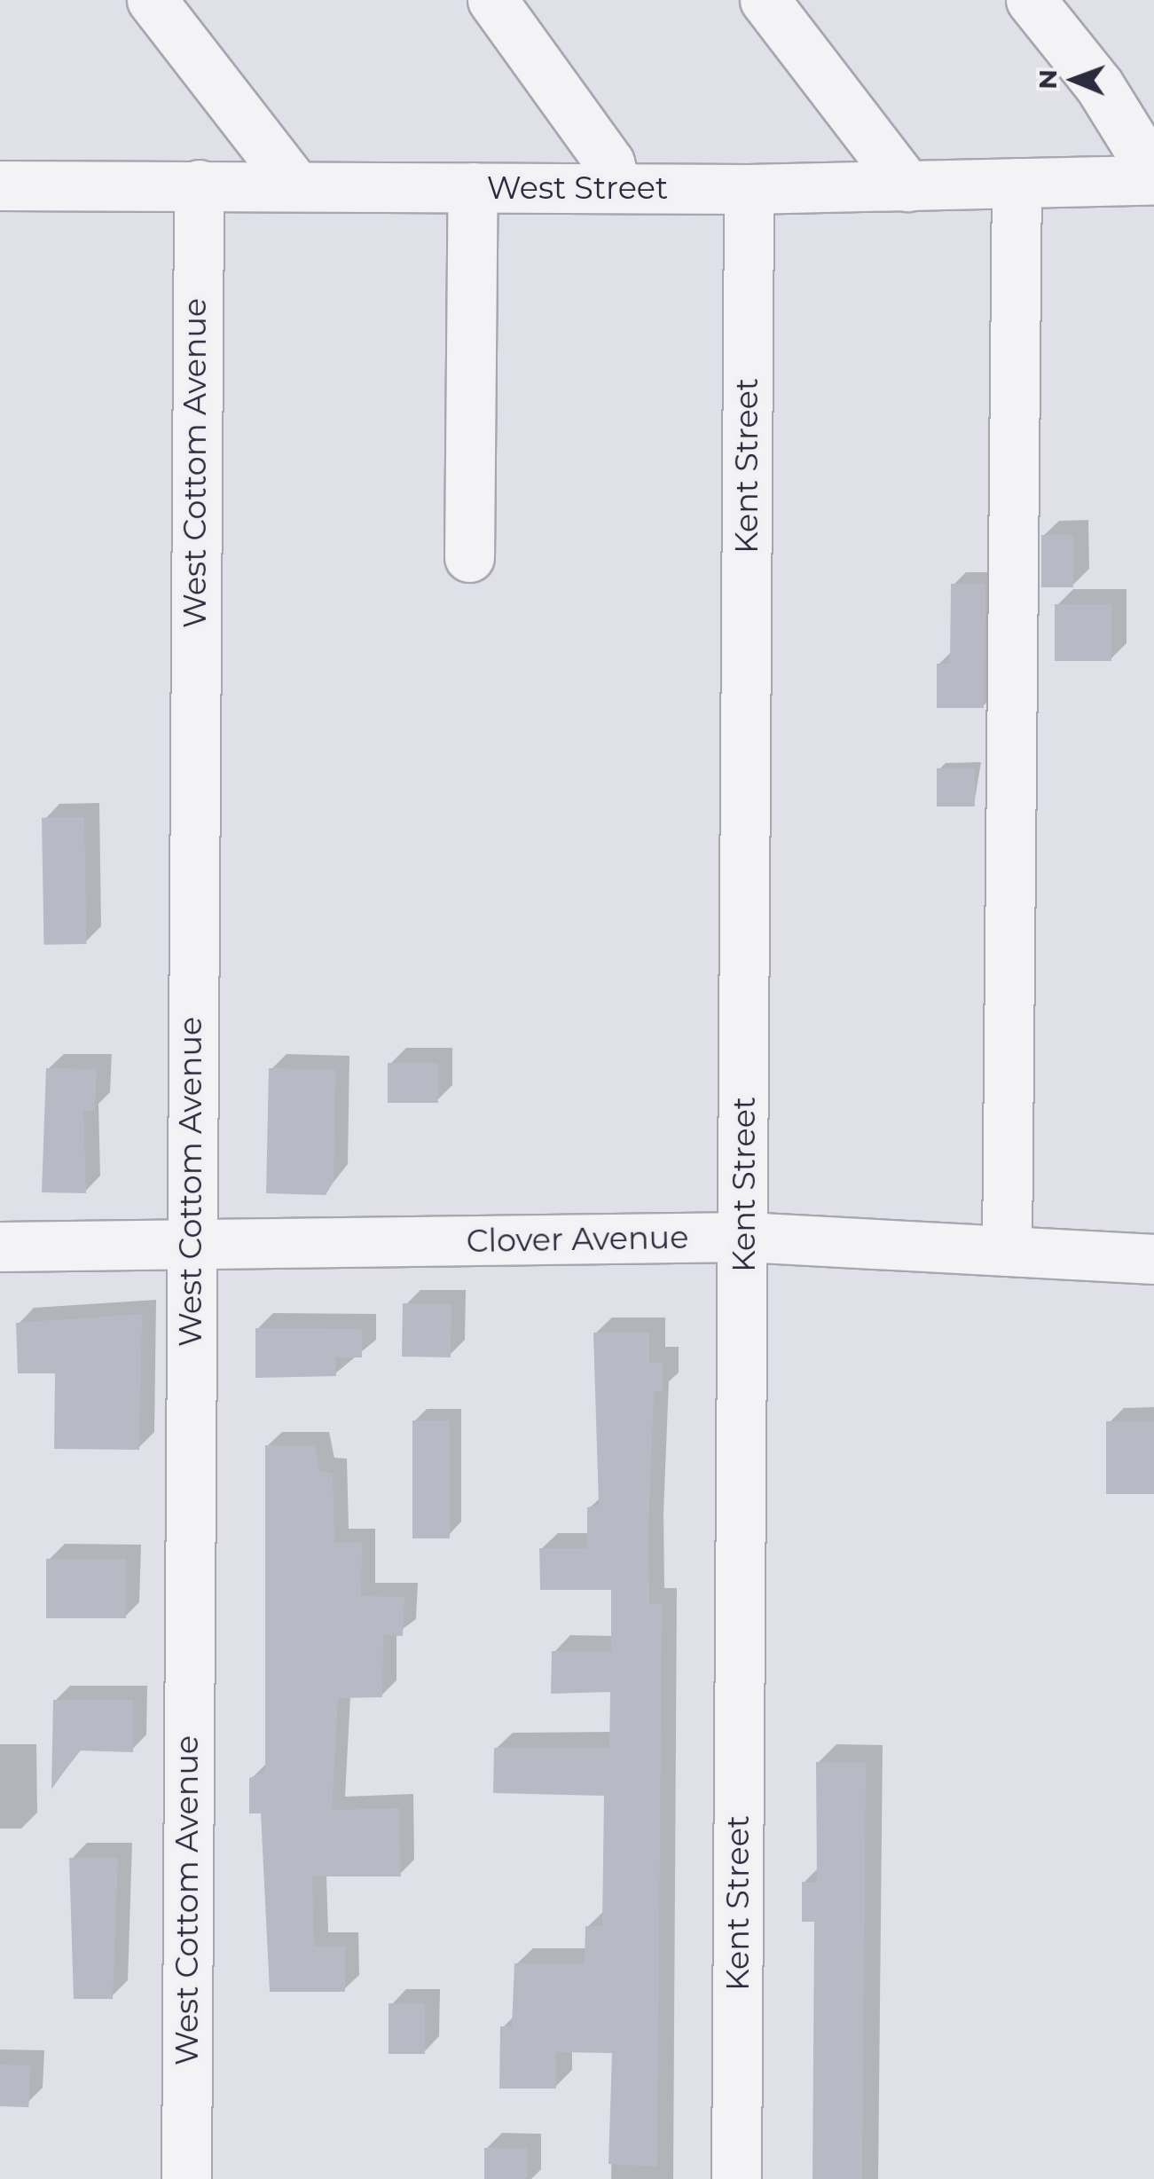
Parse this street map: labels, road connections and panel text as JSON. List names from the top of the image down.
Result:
{
  "streets": {
    "street": [
      "West Street",
      "West Cottom Avenue",
      "Kent Street",
      "Clover Avenue"
    ]
  },
  "crossings": [
    ["West Street", "West Cottom Avenue"],
    ["West Street", "Kent Street"],
    ["West Cottom Avenue", "Clover Avenue"],
    ["Kent Street", "Clover Avenue"]
  ],
  "north": "left"
}
